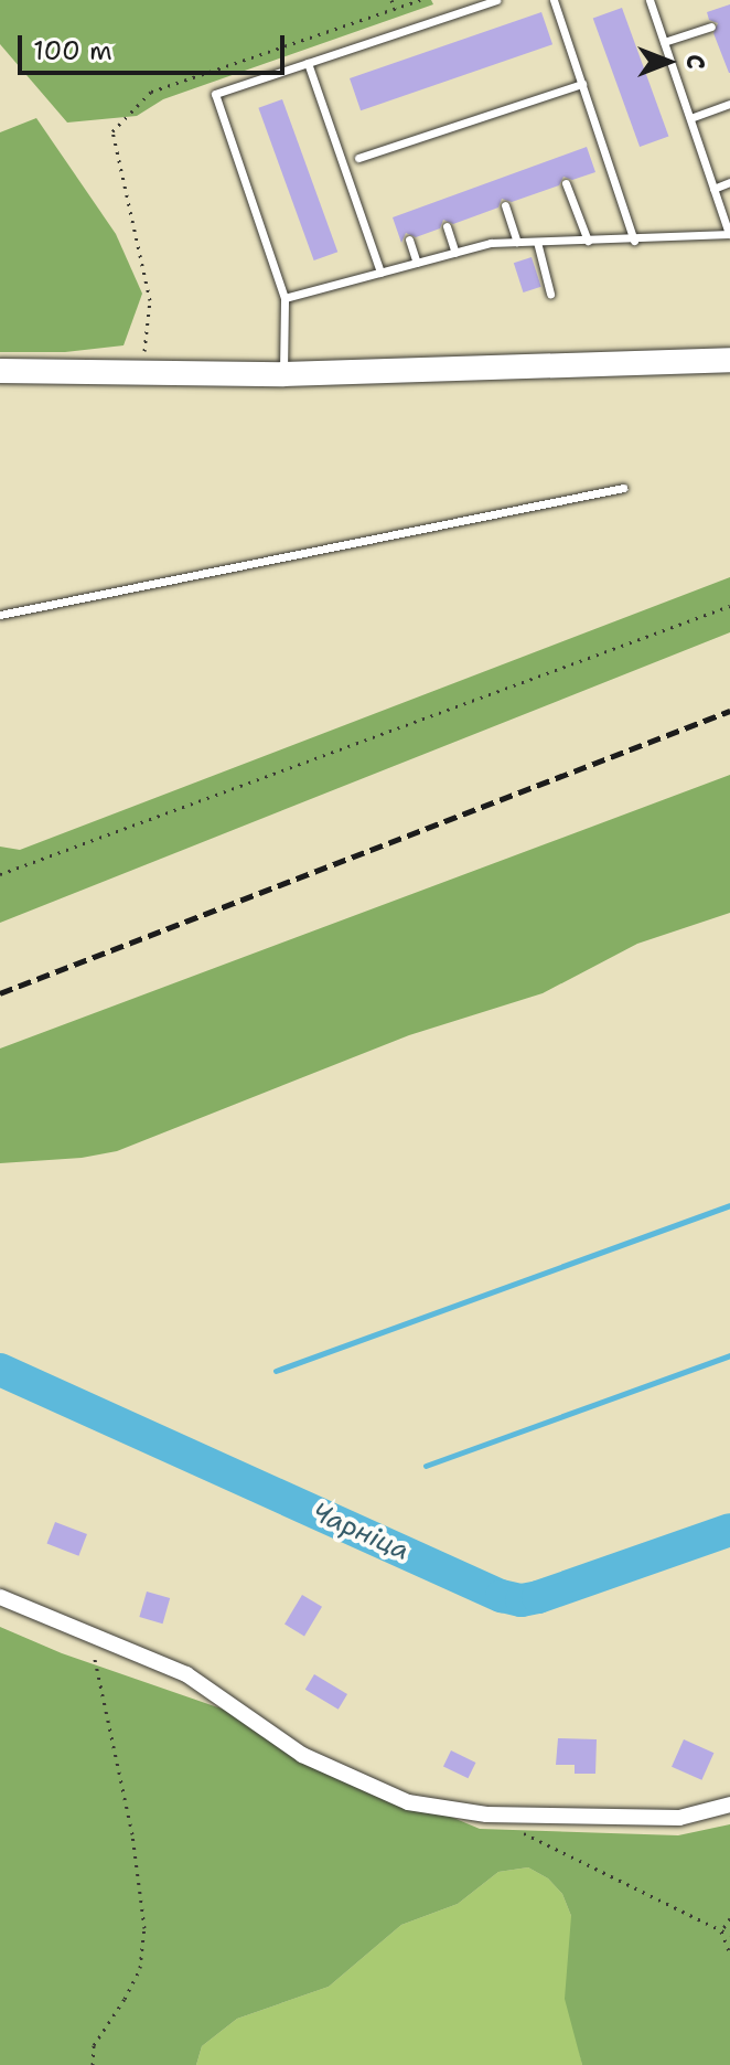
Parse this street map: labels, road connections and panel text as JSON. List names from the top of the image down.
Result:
{
  "water": ["Чарніца"],
  "scale_bar": "100 m",
  "north": "right"
}
